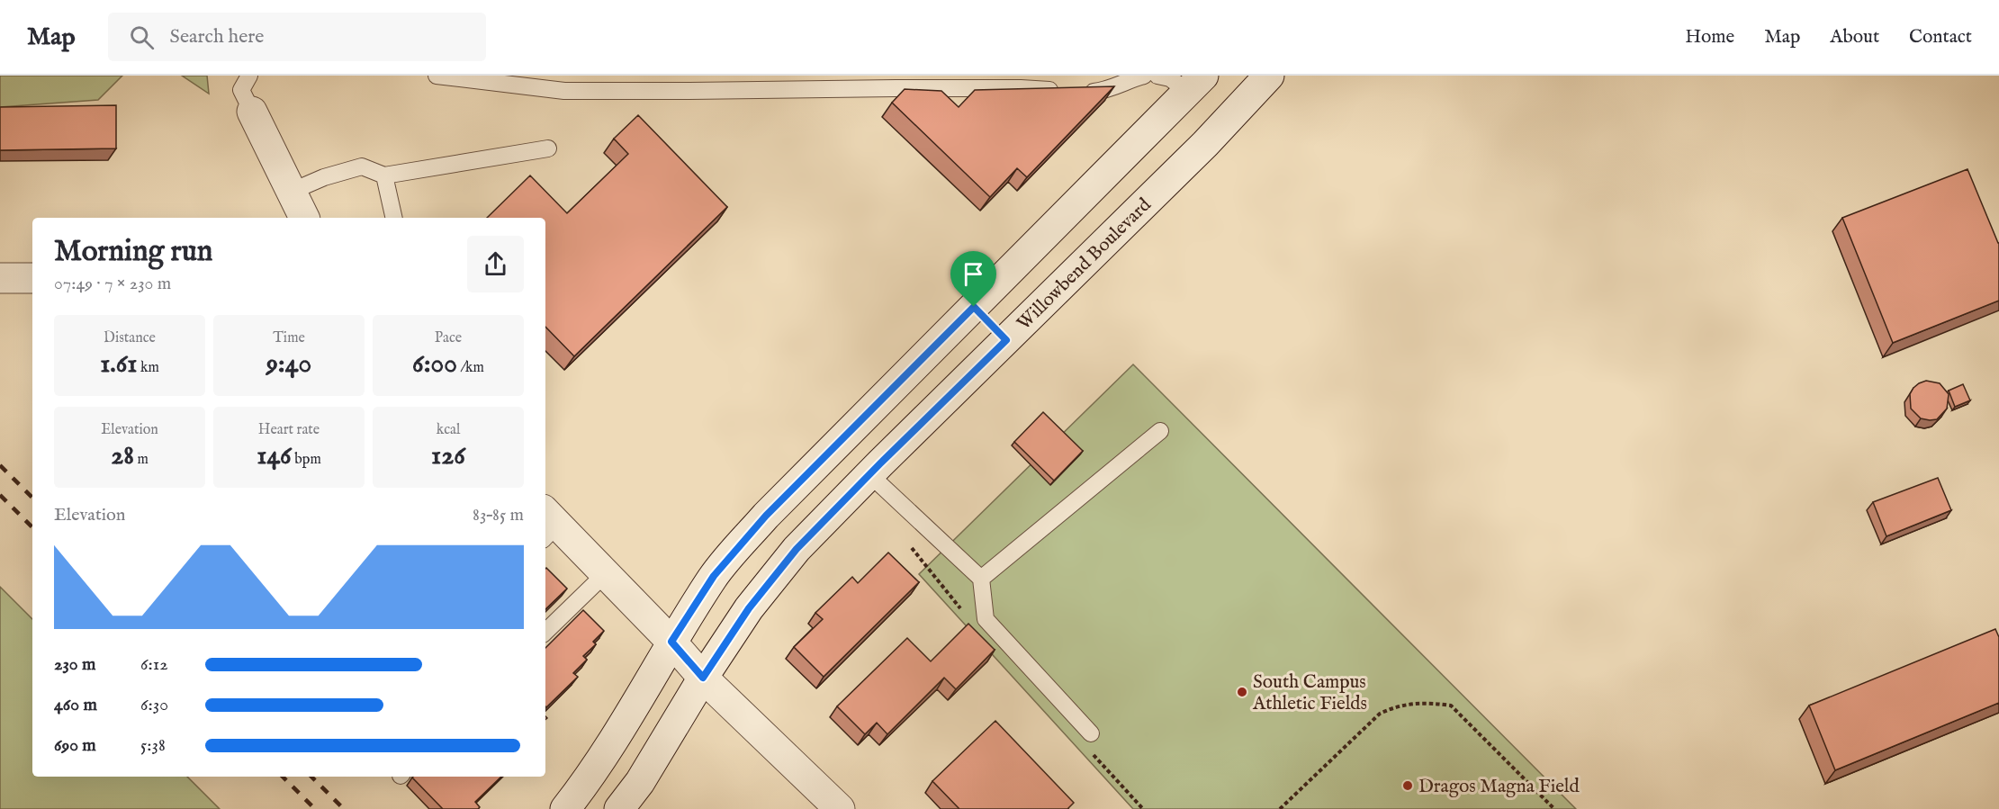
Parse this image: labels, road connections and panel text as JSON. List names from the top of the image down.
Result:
{
  "streets": {
    "main road": ["Willowbend Boulevard"]
  },
  "places": ["South Campus Athletic Fields", "Dragos Magna Field"],
  "page": {
    "header": "Map",
    "search": "Search here",
    "nav": [
      "Home",
      "Map",
      "About",
      "Contact"
    ],
    "heading": ["Morning run", "07:49 · 7 × 230 m"],
    "stats": [
      ["Distance", "1.61 km"],
      ["Time", "9:40"],
      ["Pace", "6:00 /km"],
      ["Elevation", "28 m"],
      ["Heart rate", "146 bpm"],
      ["kcal", "126"]
    ],
    "chart": ["Elevation", "83–85 m"],
    "list": [
      {
        "name": "230 m",
        "note": "6:12"
      },
      {
        "name": "460 m",
        "note": "6:30"
      },
      {
        "name": "690 m",
        "note": "5:38"
      }
    ]
  }
}
